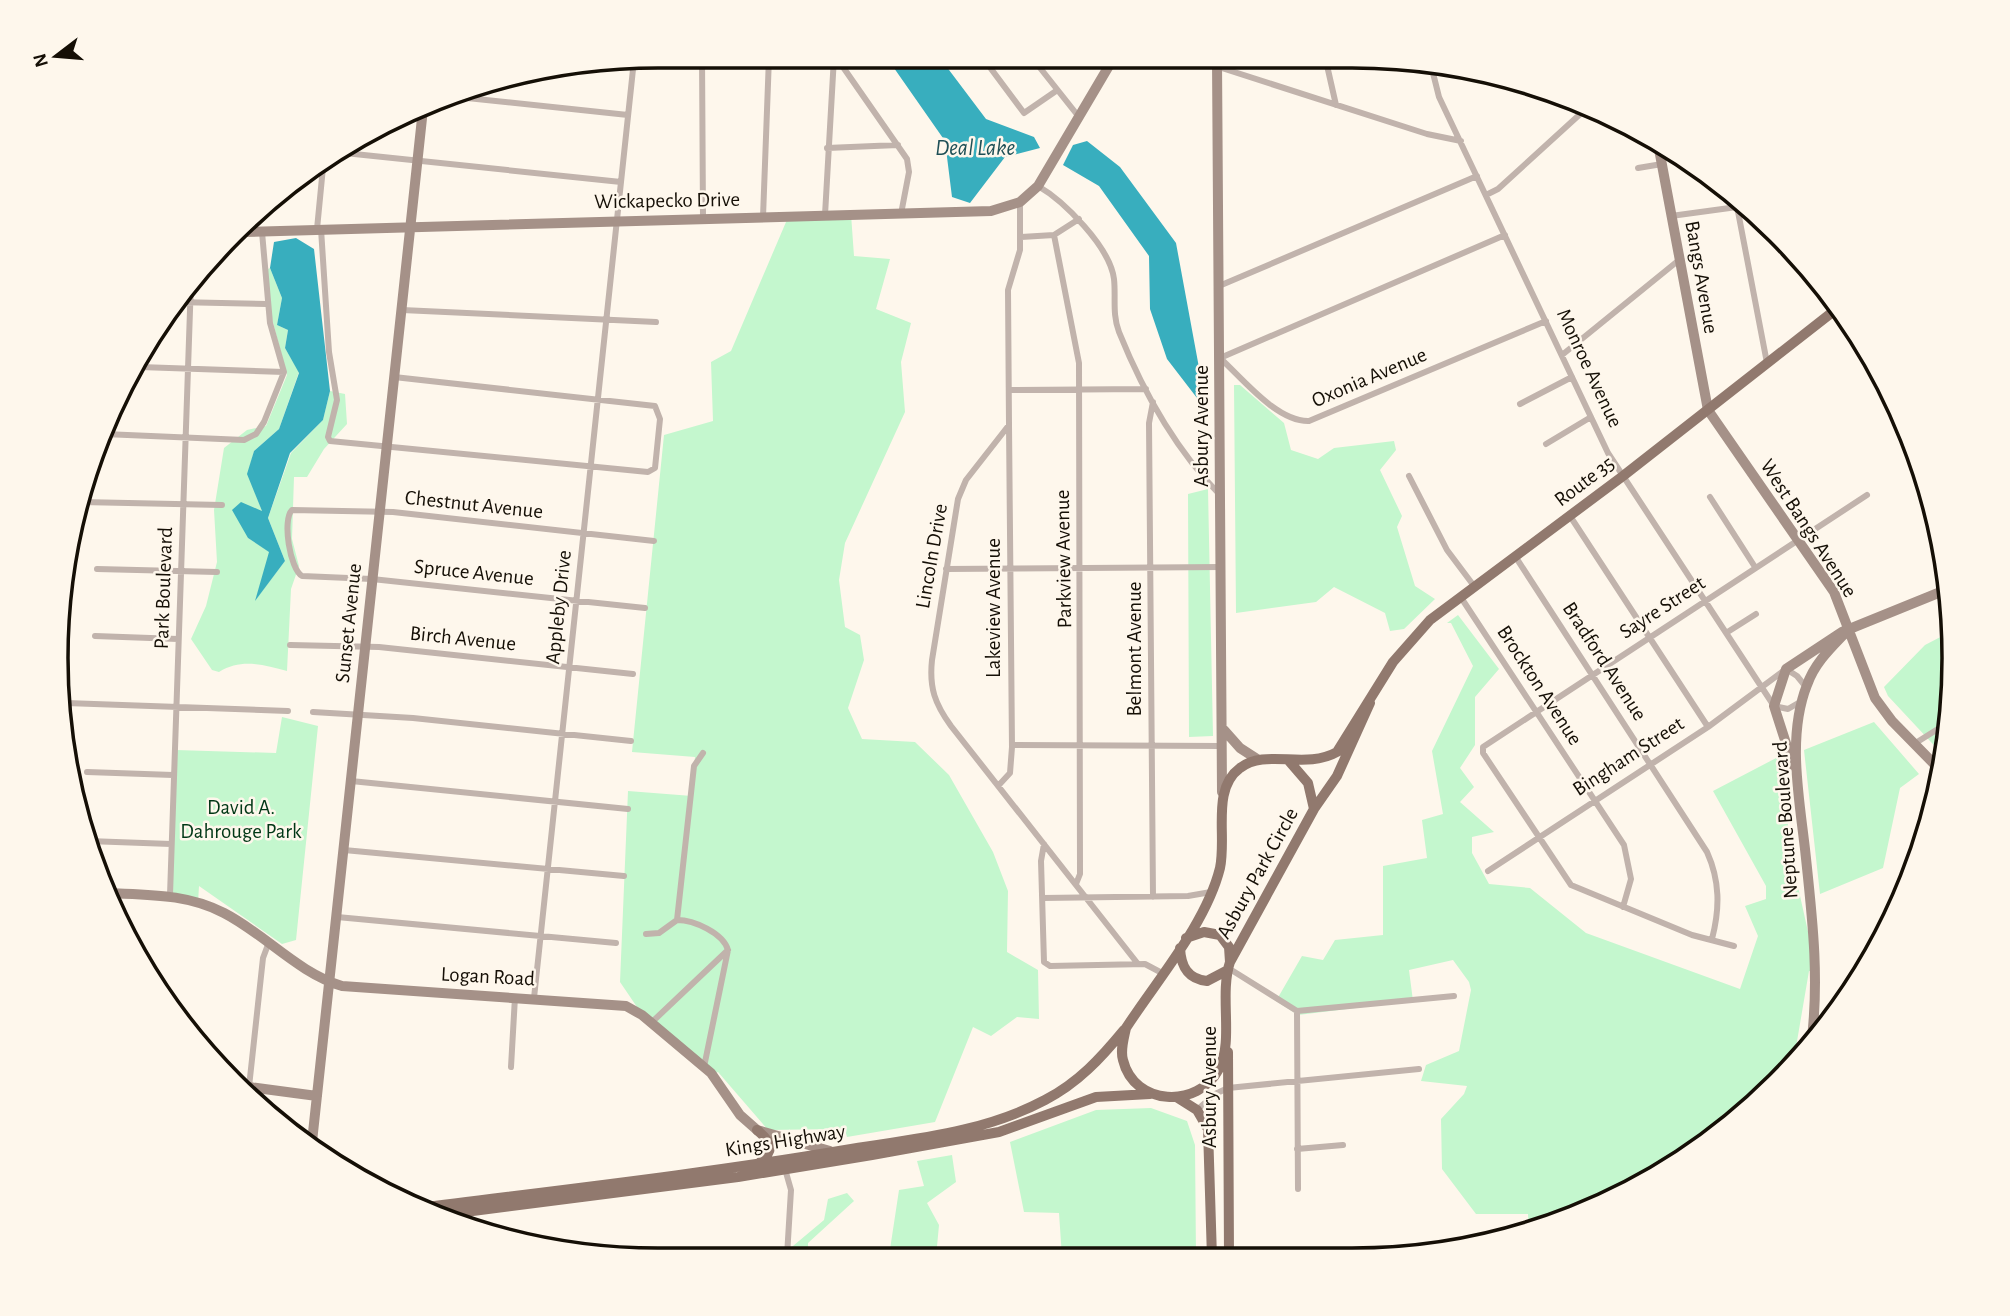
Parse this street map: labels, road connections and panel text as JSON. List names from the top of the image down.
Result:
{
  "streets": {
    "main road": [
      "Asbury Avenue",
      "Route 35",
      "Asbury Park Circle",
      "Kings Highway"
    ],
    "street": [
      "Wickapecko Drive",
      "Bangs Avenue",
      "Monroe Avenue",
      "Oxonia Avenue",
      "Chestnut Avenue",
      "West Bangs Avenue",
      "Lincoln Drive",
      "Parkview Avenue",
      "Spruce Avenue",
      "Park Boulevard",
      "Appleby Drive",
      "Sayre Street",
      "Lakeview Avenue",
      "Sunset Avenue",
      "Birch Avenue",
      "Belmont Avenue",
      "Bradford Avenue",
      "Brockton Avenue",
      "Bingham Street",
      "Neptune Boulevard",
      "Logan Road"
    ]
  },
  "crossings": [
    ["Wickapecko Drive", "Appleby Drive"],
    ["Wickapecko Drive", "Sunset Avenue"],
    ["Bangs Avenue", "Route 35"],
    ["Bangs Avenue", "West Bangs Avenue"],
    ["Monroe Avenue", "Oxonia Avenue"],
    ["Monroe Avenue", "Route 35"],
    ["Monroe Avenue", "Sayre Street"],
    ["Monroe Avenue", "Bingham Street"],
    ["Monroe Avenue", "Neptune Boulevard"],
    ["Oxonia Avenue", "Asbury Avenue"],
    ["Asbury Avenue", "Asbury Park Circle"],
    ["Route 35", "West Bangs Avenue"],
    ["Route 35", "Bradford Avenue"],
    ["Route 35", "Brockton Avenue"],
    ["Chestnut Avenue", "Spruce Avenue"],
    ["Chestnut Avenue", "Appleby Drive"],
    ["Chestnut Avenue", "Sunset Avenue"],
    ["West Bangs Avenue", "Sayre Street"],
    ["West Bangs Avenue", "Bingham Street"],
    ["West Bangs Avenue", "Neptune Boulevard"],
    ["Lincoln Drive", "Parkview Avenue"],
    ["Lincoln Drive", "Lakeview Avenue"],
    ["Spruce Avenue", "Appleby Drive"],
    ["Spruce Avenue", "Sunset Avenue"],
    ["Park Boulevard", "Logan Road"],
    ["Appleby Drive", "Birch Avenue"],
    ["Appleby Drive", "Logan Road"],
    ["Sayre Street", "Bradford Avenue"],
    ["Sayre Street", "Brockton Avenue"],
    ["Sayre Street", "Bingham Street"],
    ["Sunset Avenue", "Birch Avenue"],
    ["Sunset Avenue", "Logan Road"],
    ["Bradford Avenue", "Bingham Street"],
    ["Brockton Avenue", "Bingham Street"],
    ["Bingham Street", "Neptune Boulevard"],
    ["Asbury Park Circle", "Kings Highway"],
    ["Logan Road", "Kings Highway"]
  ],
  "water": ["Deal Lake"],
  "parks": ["David A. Dahrouge Park"],
  "north": "left"
}
